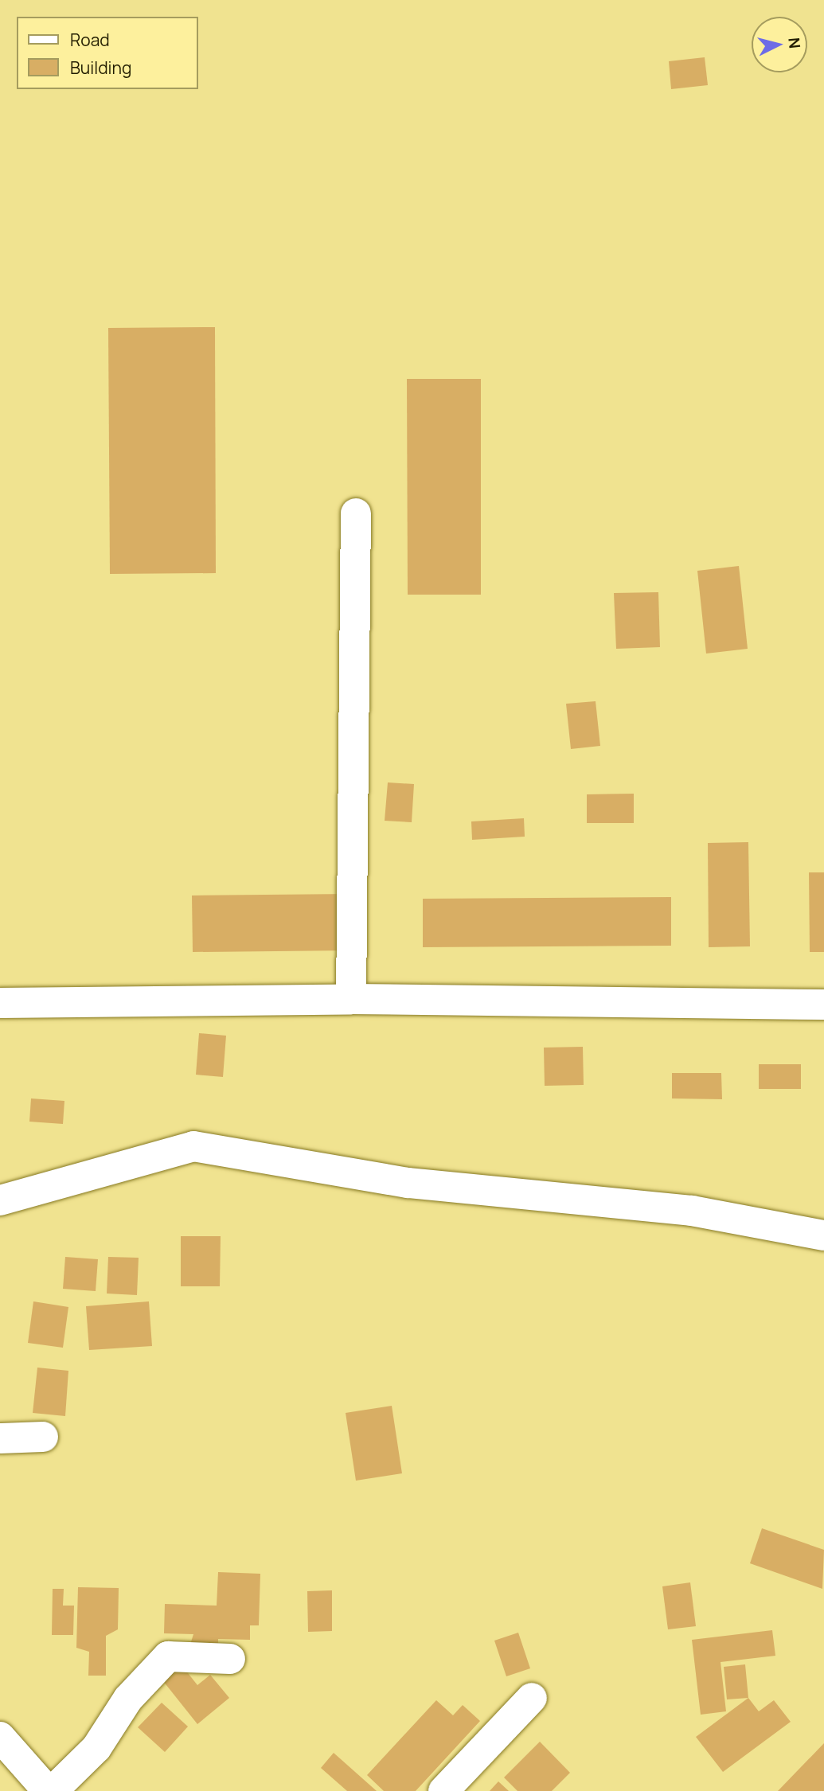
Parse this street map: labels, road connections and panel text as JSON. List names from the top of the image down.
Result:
{
  "legend": ["Road", "Building"],
  "north": "right"
}
